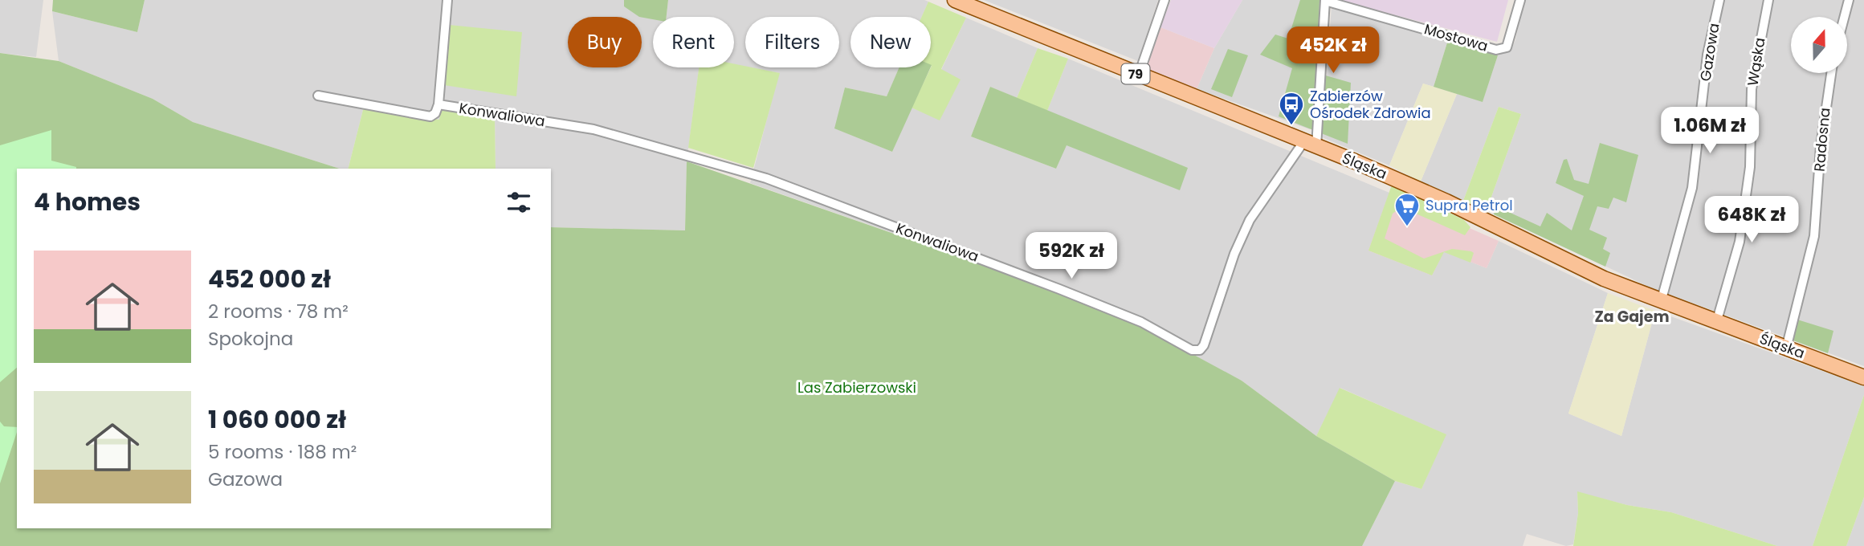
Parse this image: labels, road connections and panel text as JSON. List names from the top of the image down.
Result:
{
  "streets": {
    "main road": ["79", "Śląska"],
    "street": [
      "Mostowa",
      "Gazowa",
      "Wąska",
      "Konwaliowa",
      "Radosna"
    ]
  },
  "crossings": [
    ["Gazowa", "Śląska"],
    ["Wąska", "Śląska"],
    ["Konwaliowa", "Śląska"],
    ["Radosna", "Śląska"]
  ],
  "districts": ["Za Gajem"],
  "parks": ["Las Zabierzowski"],
  "places": {
    "bus stop": ["Zabierzów Ośrodek Zdrowia"],
    "supermarket": ["Supra Petrol"]
  },
  "north": "top",
  "page": {
    "chip": [
      "Buy",
      "Rent",
      "Filters",
      "New"
    ],
    "price": [
      "452K zł",
      "1.06M zł",
      "648K zł",
      "592K zł"
    ],
    "heading": "4 homes",
    "list": [
      {
        "name": "452 000 zł",
        "note": "2 rooms · 78 m² · Spokojna"
      },
      {
        "name": "1 060 000 zł",
        "note": "5 rooms · 188 m² · Gazowa"
      }
    ]
  }
}
